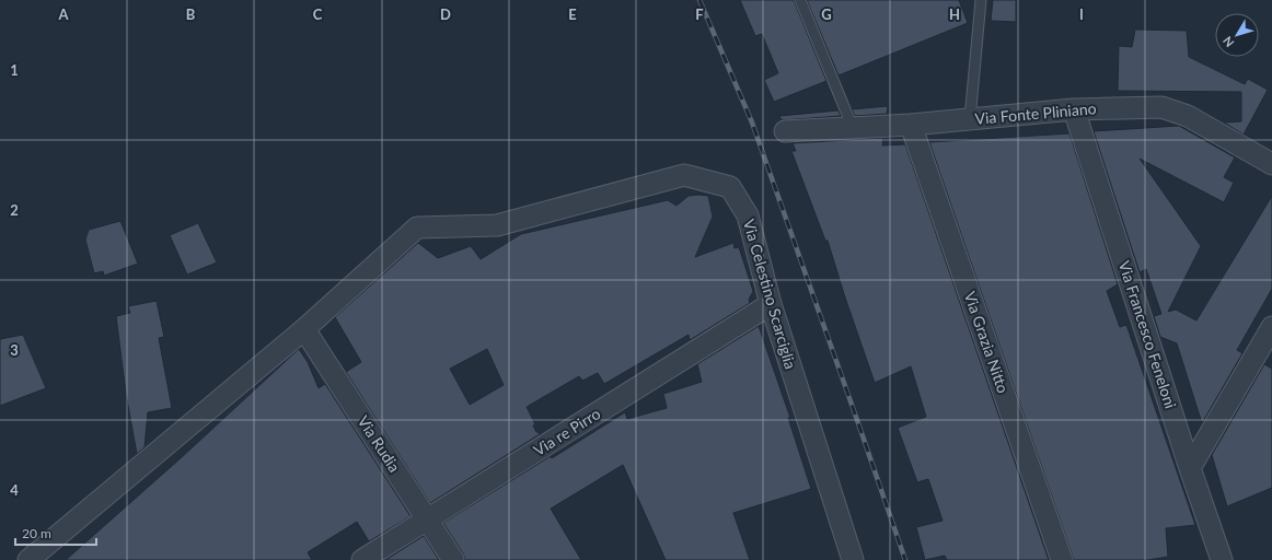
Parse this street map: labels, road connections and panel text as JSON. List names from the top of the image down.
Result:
{
  "streets": {
    "street": [
      "Via Fonte Pliniano",
      "Via Celestino Scarciglia",
      "Via Francesco Feneloni",
      "Via Grazia Nitto",
      "Via re Pirro",
      "Via Rudia"
    ]
  },
  "crossings": [
    ["Via Fonte Pliniano", "Via Francesco Feneloni"],
    ["Via Fonte Pliniano", "Via Grazia Nitto"],
    ["Via Celestino Scarciglia", "Via re Pirro"],
    ["Via Celestino Scarciglia", "Via Rudia"],
    ["Via re Pirro", "Via Rudia"]
  ],
  "scale_bar": "20 m",
  "north": "bottom left",
  "grid": {
    "columns": [
      "A",
      "B",
      "C",
      "D",
      "E",
      "F",
      "G",
      "H",
      "I"
    ],
    "rows": [
      "1",
      "2",
      "3",
      "4"
    ]
  }
}
